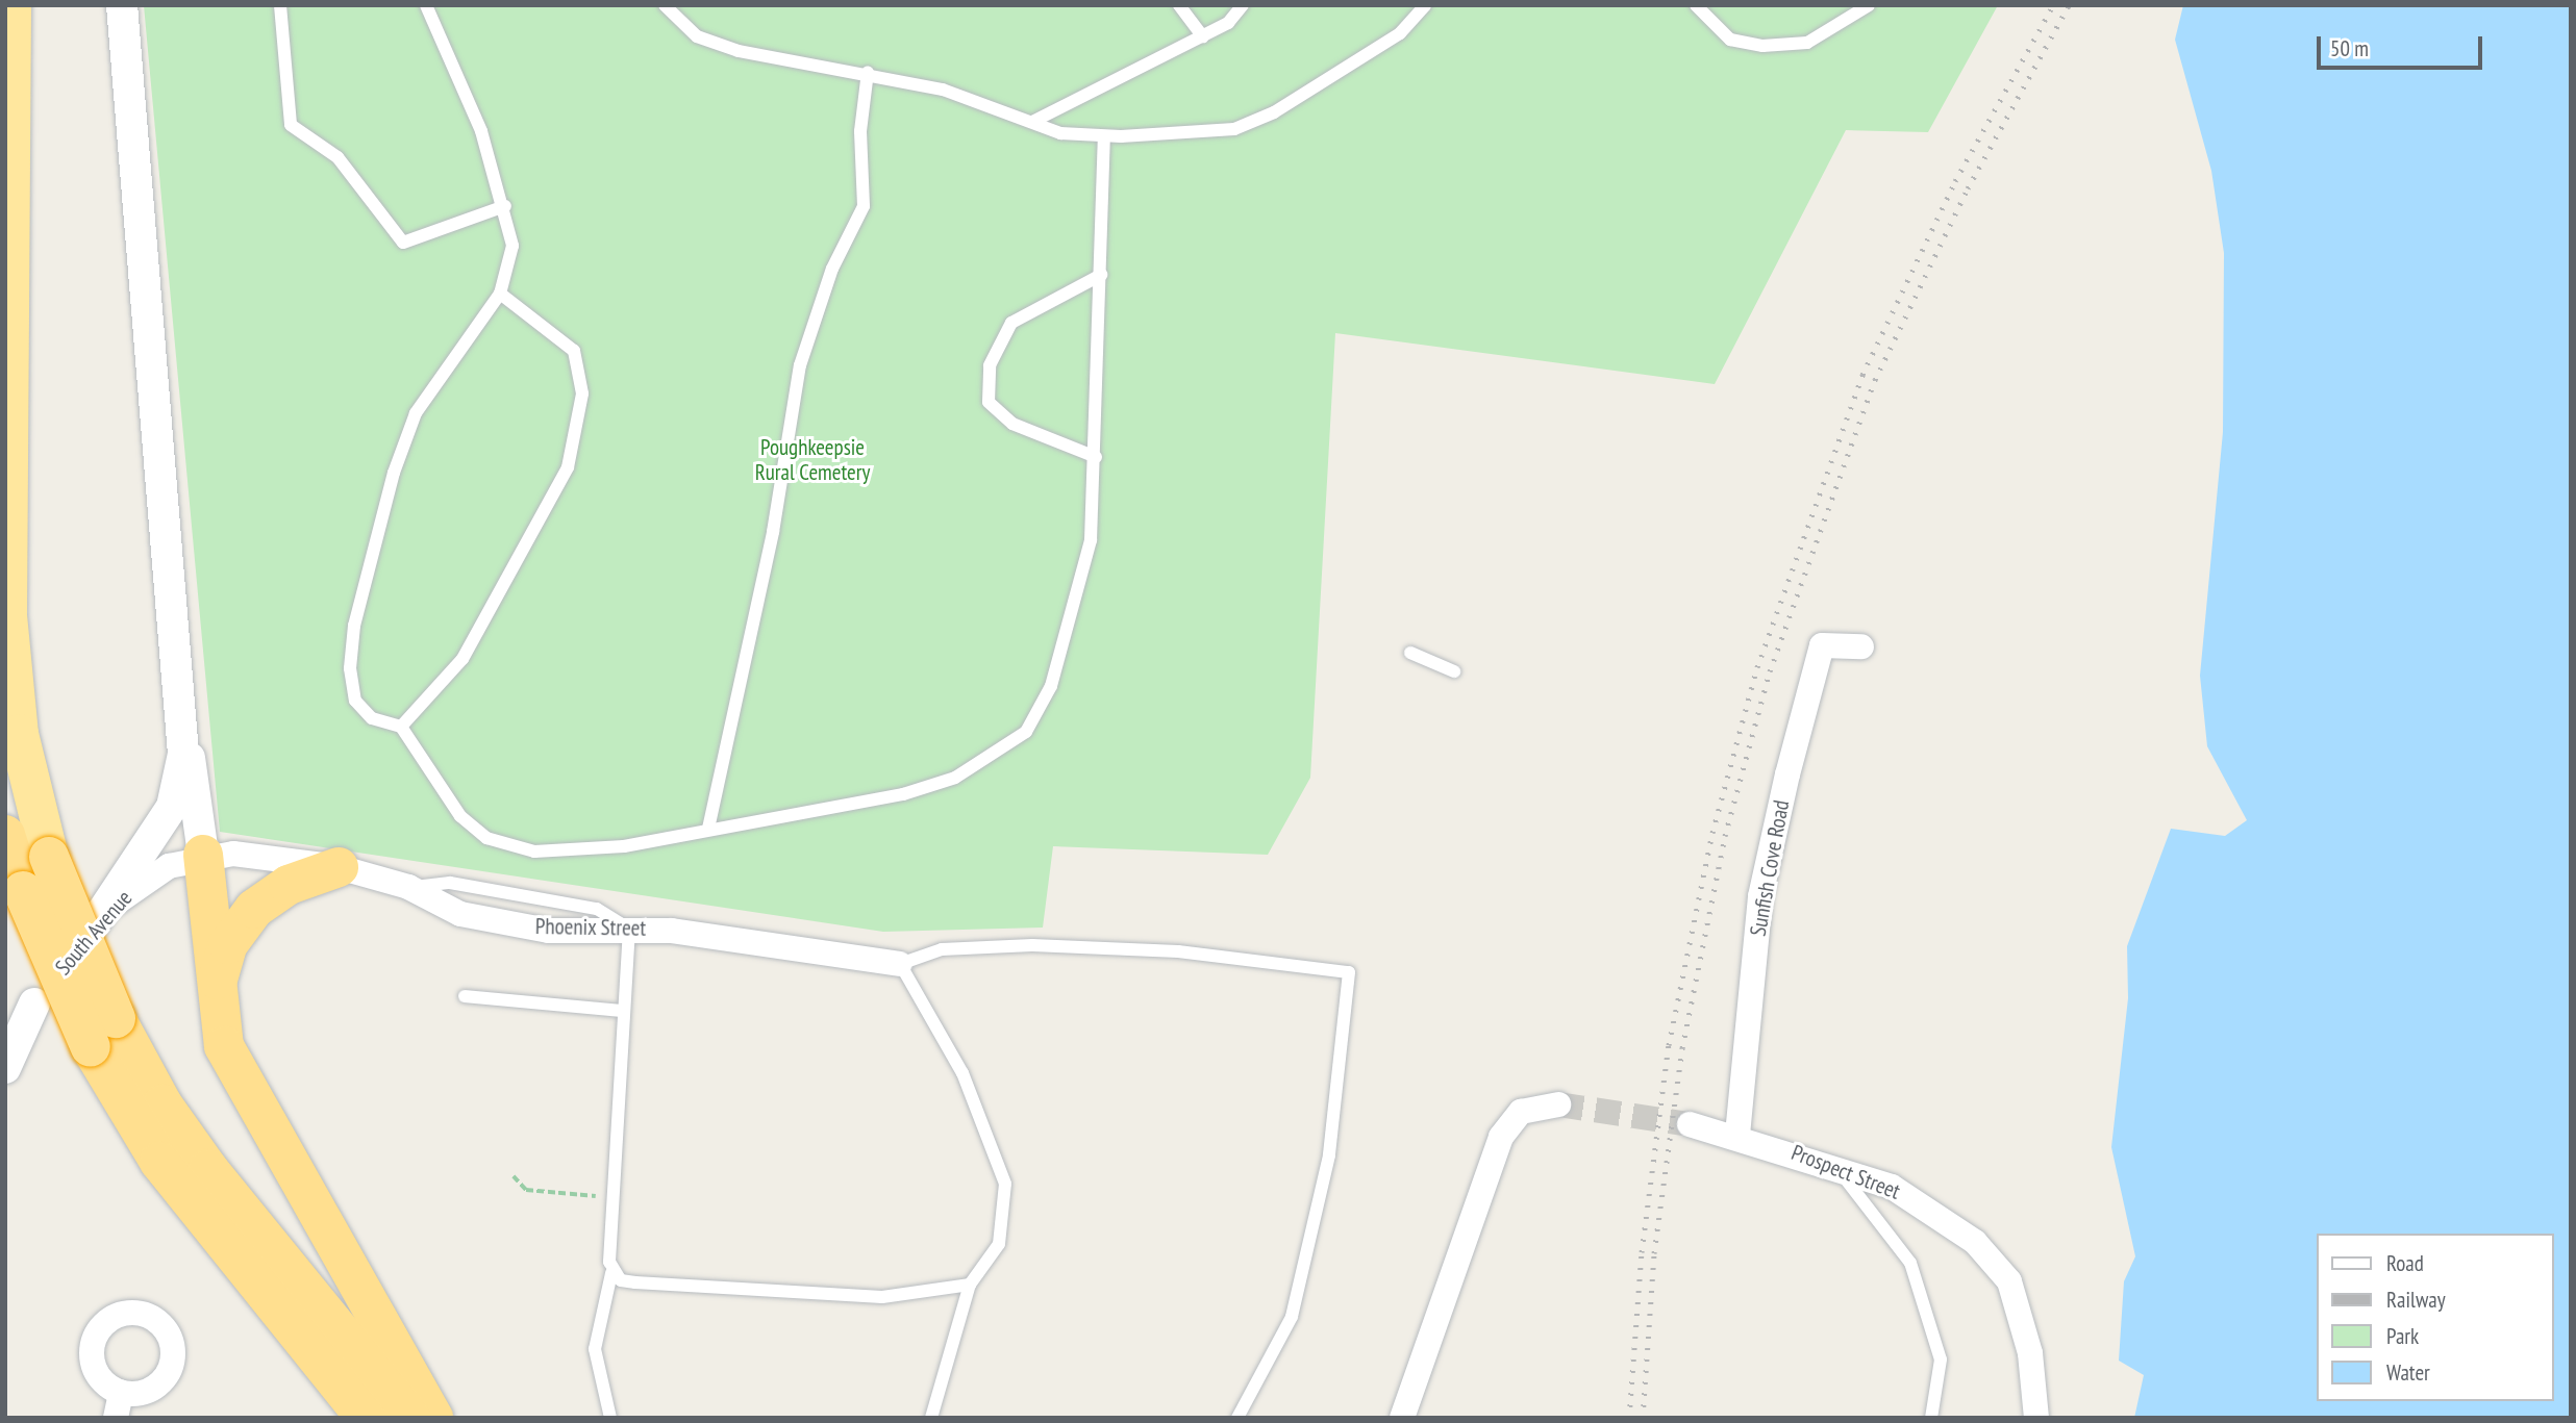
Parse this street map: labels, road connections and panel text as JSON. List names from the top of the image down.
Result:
{
  "streets": {
    "street": [
      "Sunfish Cove Road",
      "Phoenix Street",
      "South Avenue",
      "Prospect Street"
    ]
  },
  "crossings": [
    ["Sunfish Cove Road", "Prospect Street"],
    ["Phoenix Street", "South Avenue"]
  ],
  "parks": ["Poughkeepsie Rural Cemetery"],
  "legend": [
    "Road",
    "Railway",
    "Park",
    "Water"
  ],
  "scale_bar": "50 m"
}
